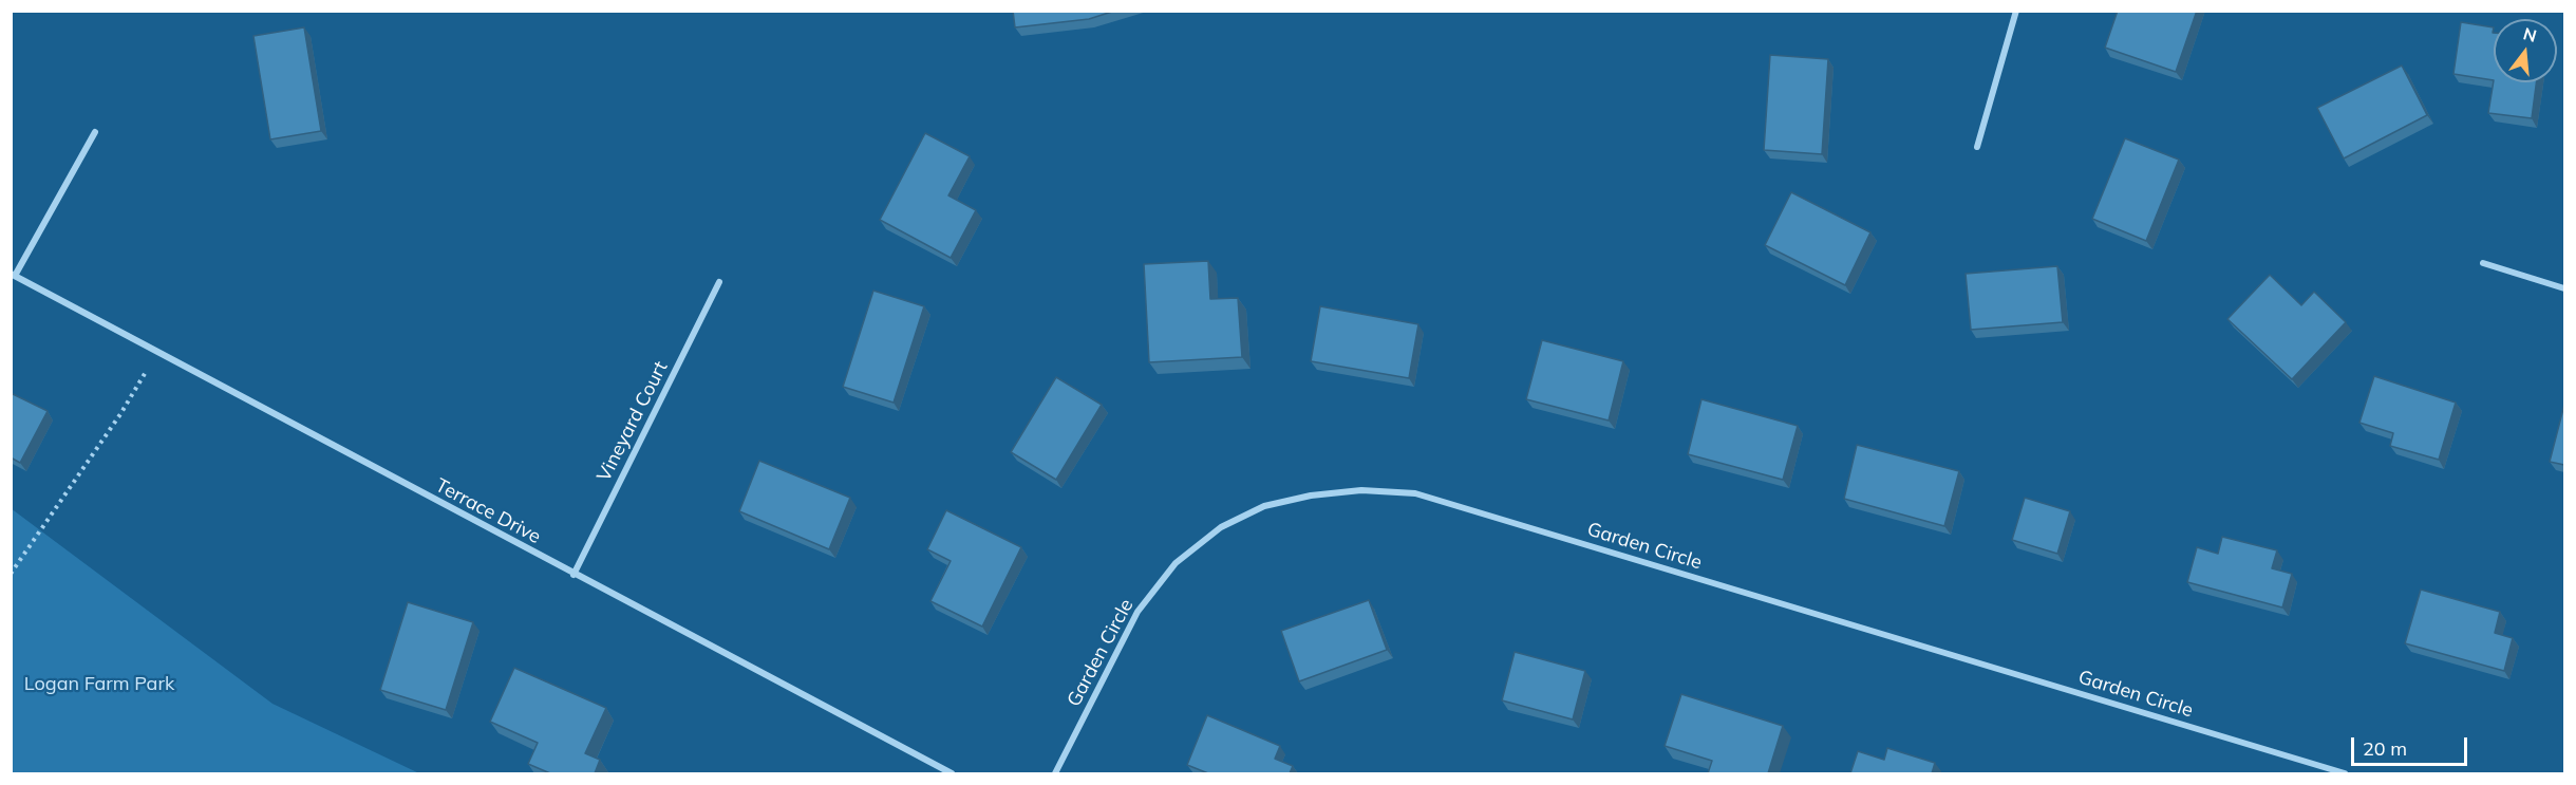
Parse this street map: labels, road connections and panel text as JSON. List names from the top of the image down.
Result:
{
  "streets": {
    "street": ["Vineyard Court", "Terrace Drive", "Garden Circle"]
  },
  "crossings": [
    ["Vineyard Court", "Terrace Drive"]
  ],
  "parks": ["Logan Farm Park"],
  "scale_bar": "20 m",
  "north": "top"
}
